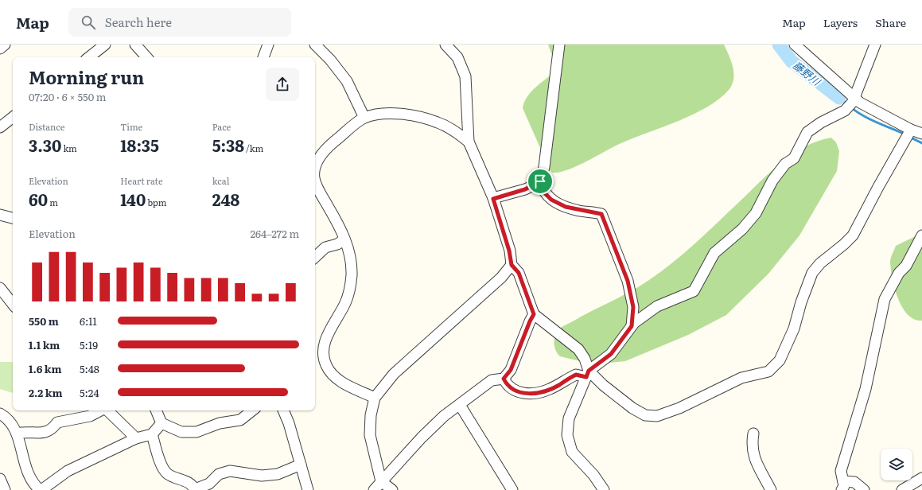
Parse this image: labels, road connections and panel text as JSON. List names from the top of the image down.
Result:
{
  "water": ["藤野川"],
  "page": {
    "header": "Map",
    "search": "Search here",
    "nav": ["Map", "Layers", "Share"],
    "heading": ["Morning run", "07:20 · 6 × 550 m"],
    "stats": [
      ["Distance", "3.30 km"],
      ["Time", "18:35"],
      ["Pace", "5:38 /km"],
      ["Elevation", "60 m"],
      ["Heart rate", "140 bpm"],
      ["kcal", "248"]
    ],
    "chart": ["Elevation", "264–272 m"],
    "list": [
      {
        "name": "550 m",
        "note": "6:11"
      },
      {
        "name": "1.1 km",
        "note": "5:19"
      },
      {
        "name": "1.6 km",
        "note": "5:48"
      },
      {
        "name": "2.2 km",
        "note": "5:24"
      }
    ]
  }
}
